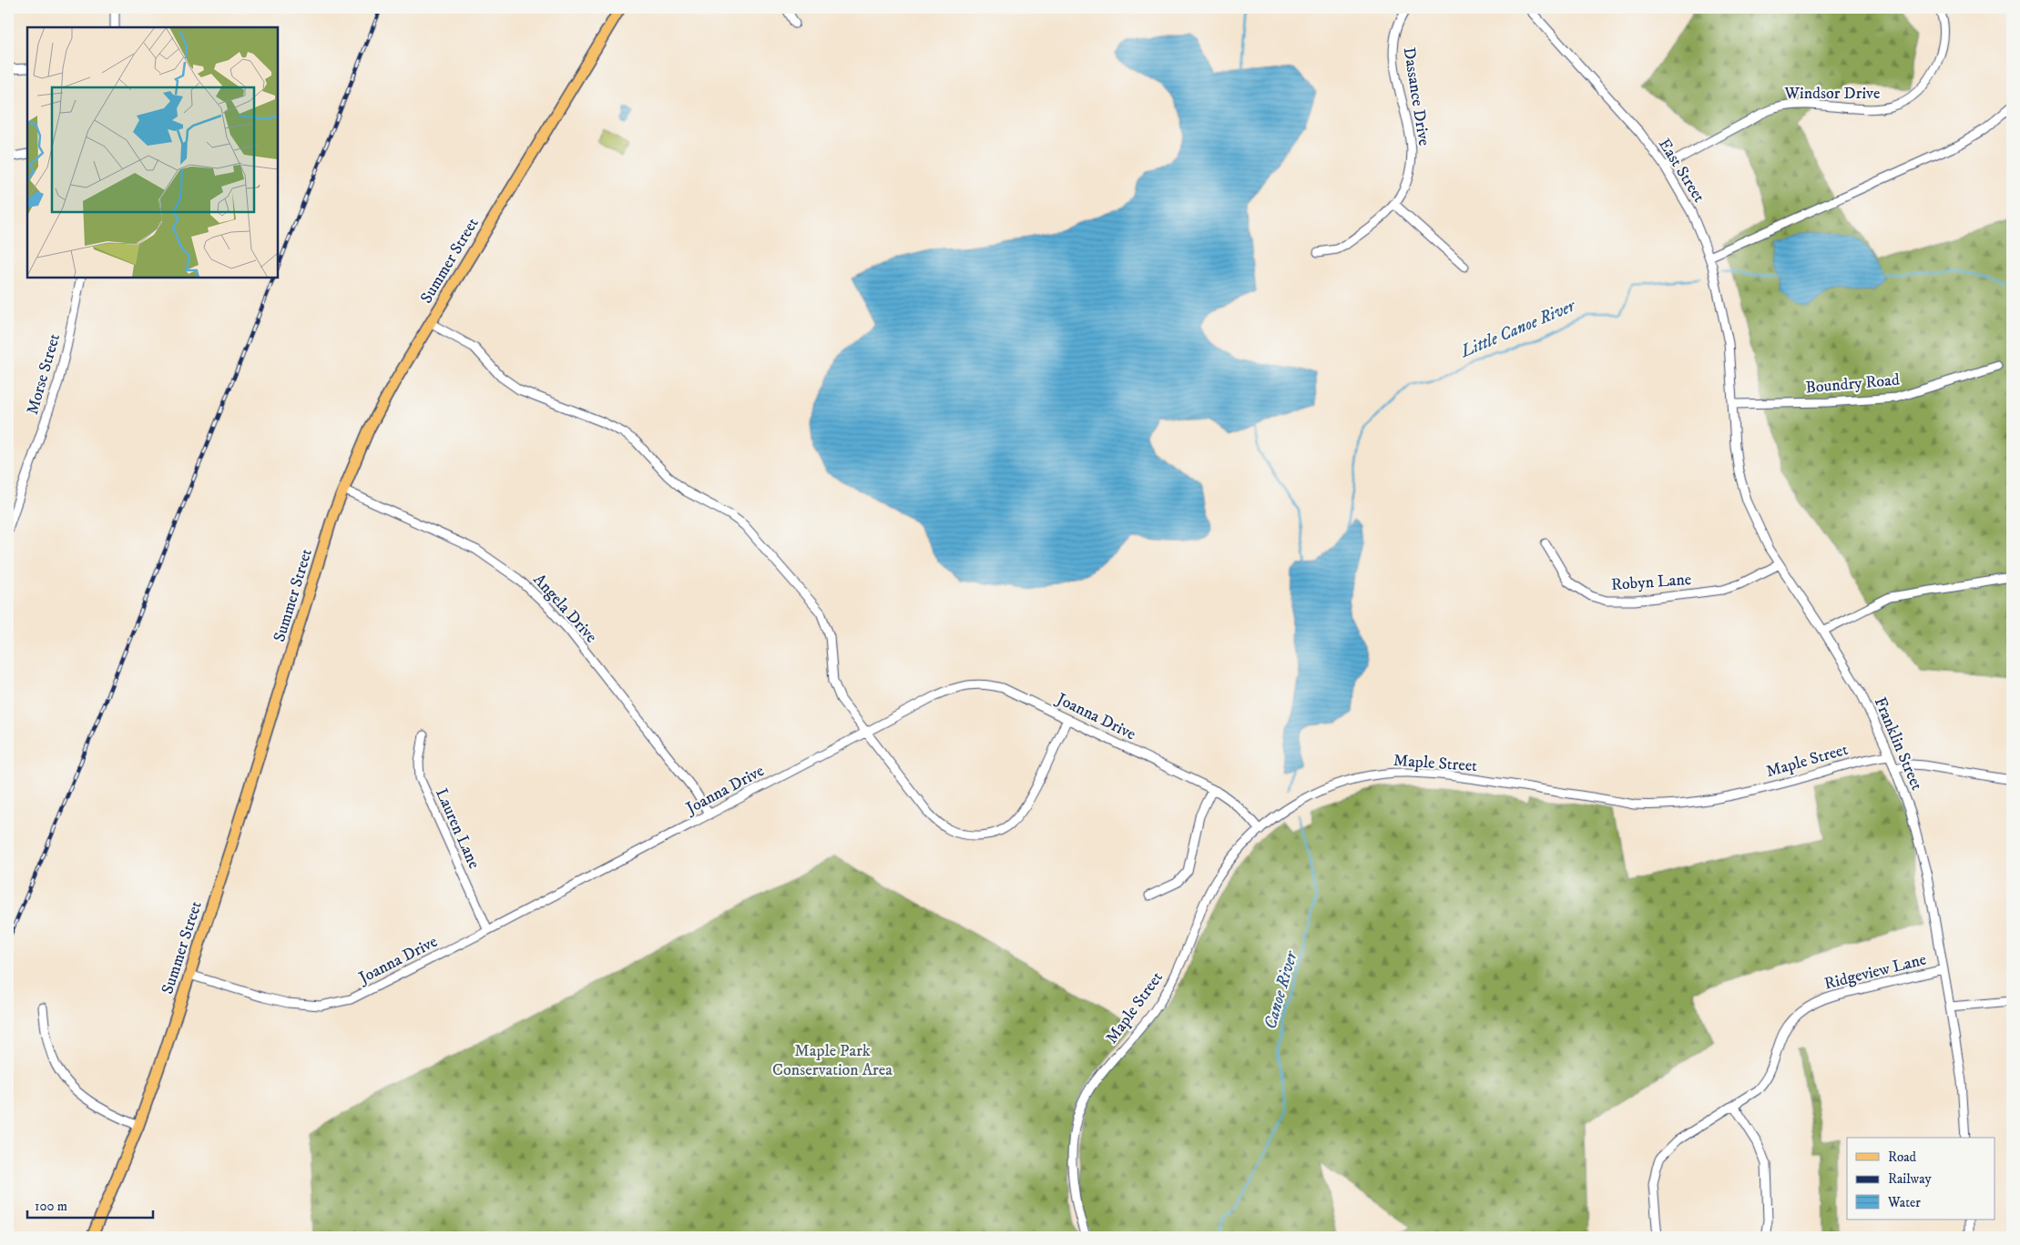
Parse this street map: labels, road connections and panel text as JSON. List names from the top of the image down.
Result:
{
  "streets": {
    "main road": ["Summer Street"],
    "street": [
      "Windsor Drive",
      "Dassance Drive",
      "East Street",
      "Morse Street",
      "Boundry Road",
      "Robyn Lane",
      "Angela Drive",
      "Joanna Drive",
      "Franklin Street",
      "Maple Street",
      "Lauren Lane",
      "Ridgeview Lane"
    ]
  },
  "crossings": [
    ["Windsor Drive", "East Street"],
    ["East Street", "Franklin Street"],
    ["Summer Street", "Angela Drive"],
    ["Summer Street", "Joanna Drive"],
    ["Boundry Road", "Franklin Street"],
    ["Robyn Lane", "Franklin Street"],
    ["Angela Drive", "Joanna Drive"],
    ["Joanna Drive", "Maple Street"],
    ["Joanna Drive", "Lauren Lane"],
    ["Franklin Street", "Maple Street"],
    ["Franklin Street", "Ridgeview Lane"]
  ],
  "water": ["Little Canoe River", "Canoe River"],
  "parks": ["Maple Park Conservation Area"],
  "legend": ["Road", "Railway", "Water"],
  "scale_bar": "100 m"
}
